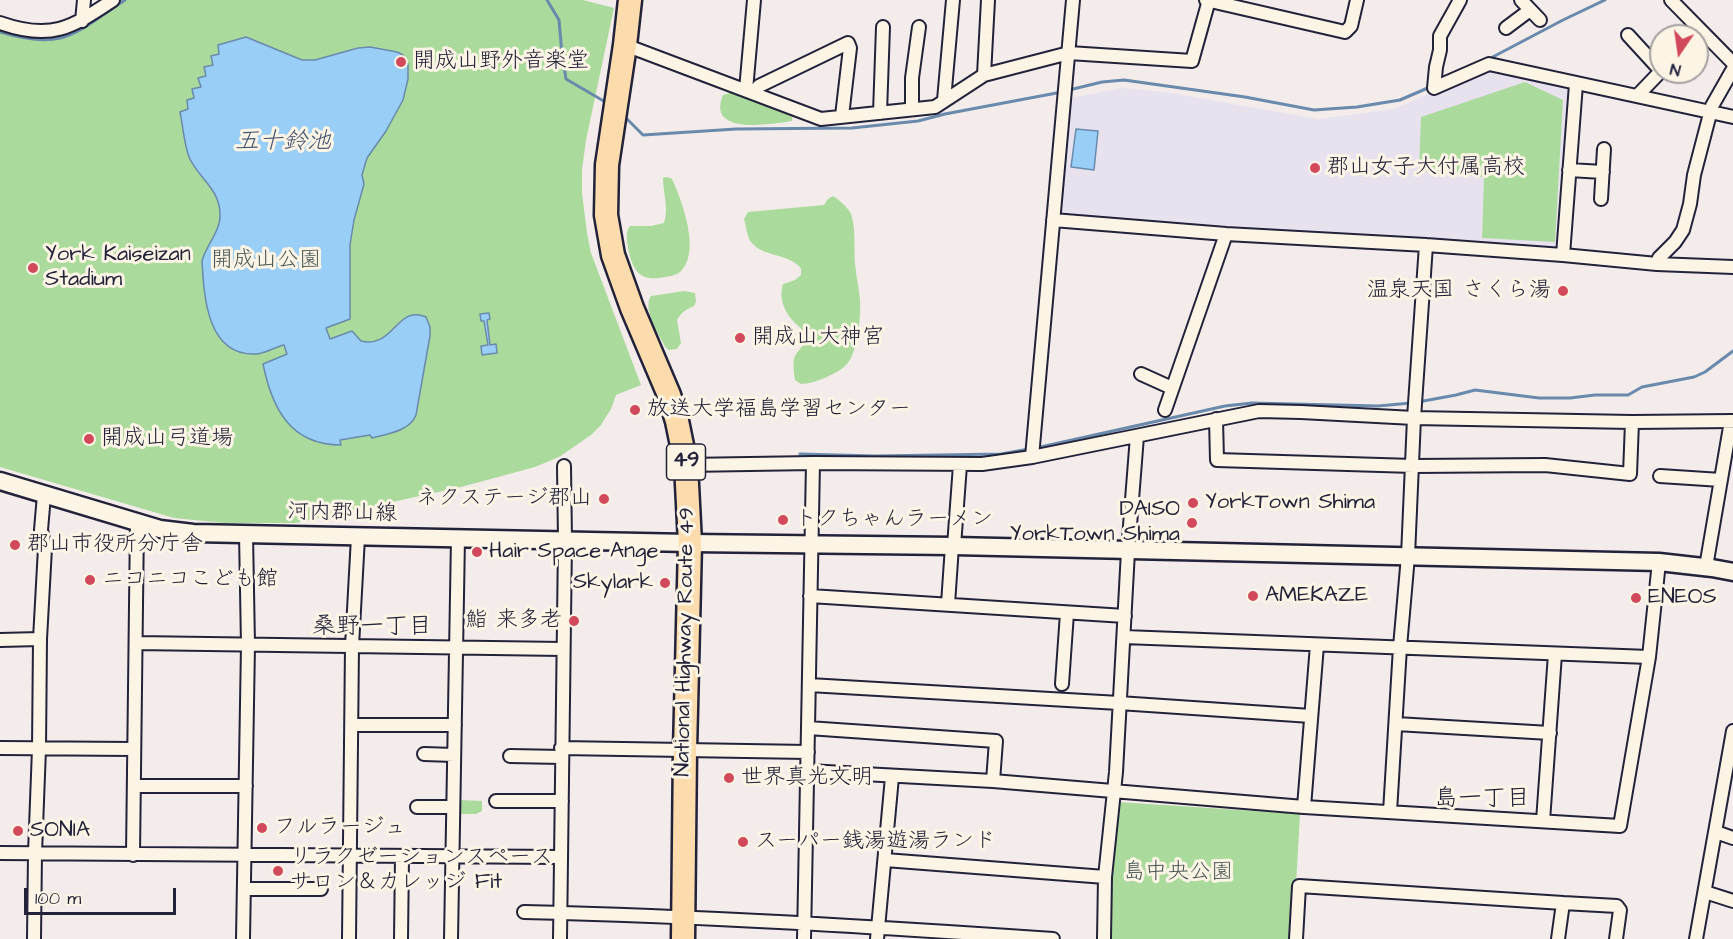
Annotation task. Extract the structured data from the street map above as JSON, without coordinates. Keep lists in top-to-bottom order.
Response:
{
  "streets": {
    "highway": ["49", "National Highway Route 49"],
    "street": ["河内郡山線"]
  },
  "crossings": [
    ["河内郡山線", "National Highway Route 49"]
  ],
  "districts": ["桑野一丁目", "島一丁目"],
  "water": ["五十鈴池"],
  "parks": ["開成山公園", "島中央公園"],
  "places": [
    "開成山野外音楽堂",
    "郡山女子大付属高校",
    "York Kaiseizan Stadium",
    "温泉天国 さくら湯",
    "開成山大神宮",
    "放送大学福島学習センター",
    "開成山弓道場",
    "ネクステージ郡山",
    "YorkTown Shima",
    "トクちゃんラーメン",
    "DAISO YorkTown Shima",
    "郡山市役所分庁舎",
    "Hair Space Ange",
    "ニコニコこども館",
    "Skylark",
    "AMEKAZE",
    "ENEOS",
    "鮨 来多老",
    "世界真光文明",
    "フルラージュ",
    "SONIA",
    "スーパー銭湯遊湯ランド",
    "リラクゼーションスペース サロン＆カレッジ Fit"
  ],
  "scale_bar": "100 m",
  "north": "bottom"
}
